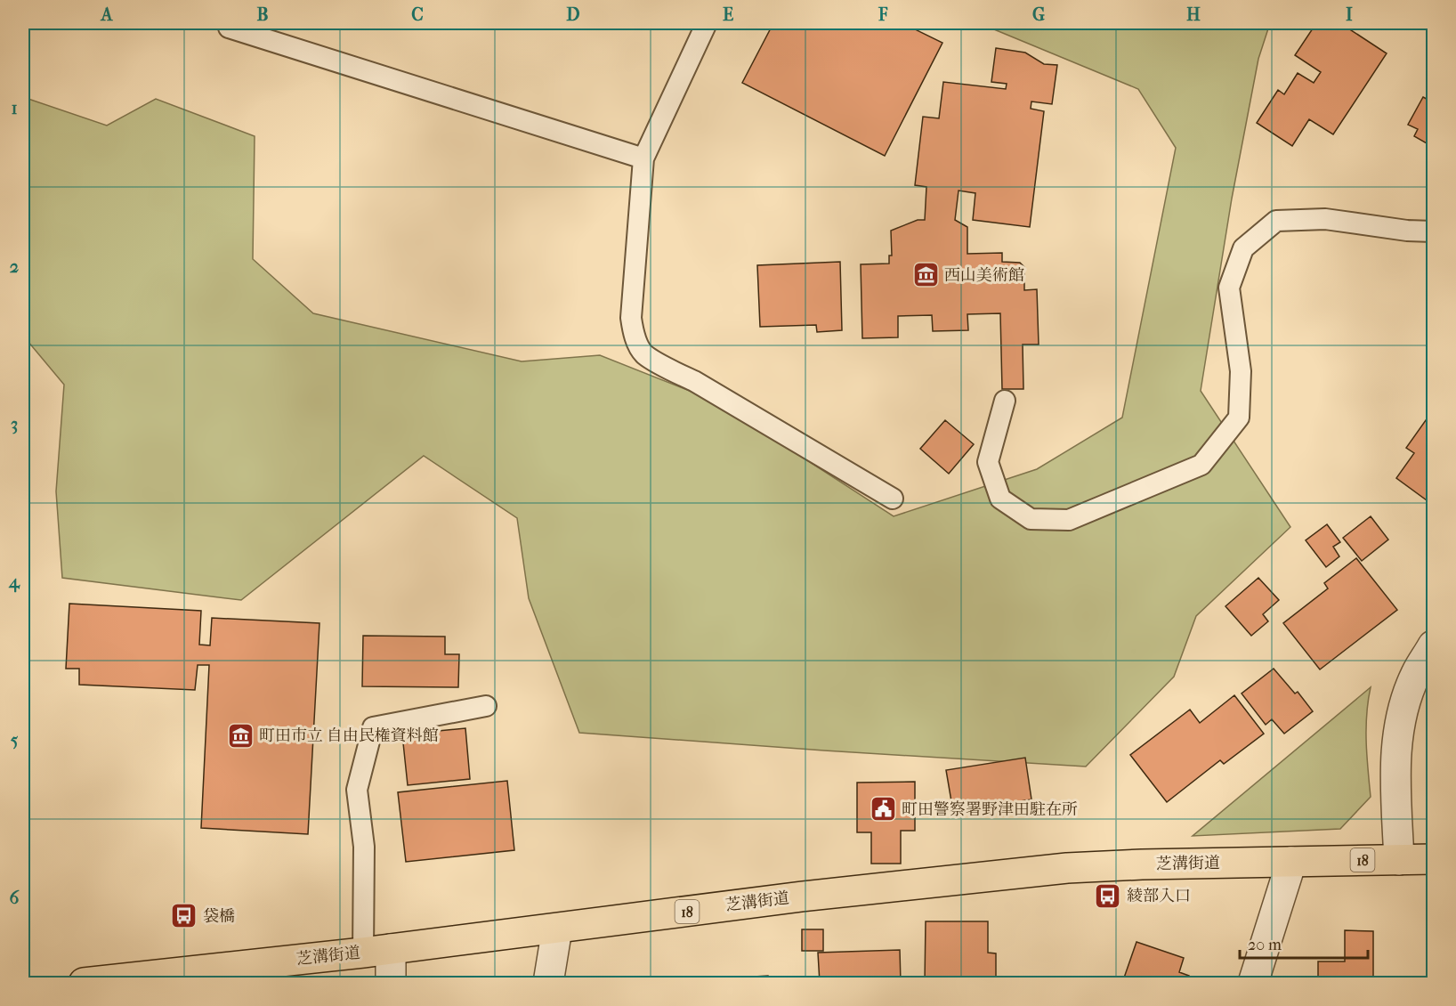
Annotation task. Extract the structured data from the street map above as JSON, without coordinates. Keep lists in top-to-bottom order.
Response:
{
  "streets": {
    "main road": ["18", "芝溝街道"]
  },
  "places": {
    "museum": ["西山美術館", "町田市立 自由民権資料館"],
    "public building": ["町田警察署野津田駐在所"],
    "bus stop": ["綾部入口", "袋橋"]
  },
  "scale_bar": "20 m",
  "grid": {
    "columns": [
      "A",
      "B",
      "C",
      "D",
      "E",
      "F",
      "G",
      "H",
      "I"
    ],
    "rows": [
      "1",
      "2",
      "3",
      "4",
      "5",
      "6"
    ]
  }
}
